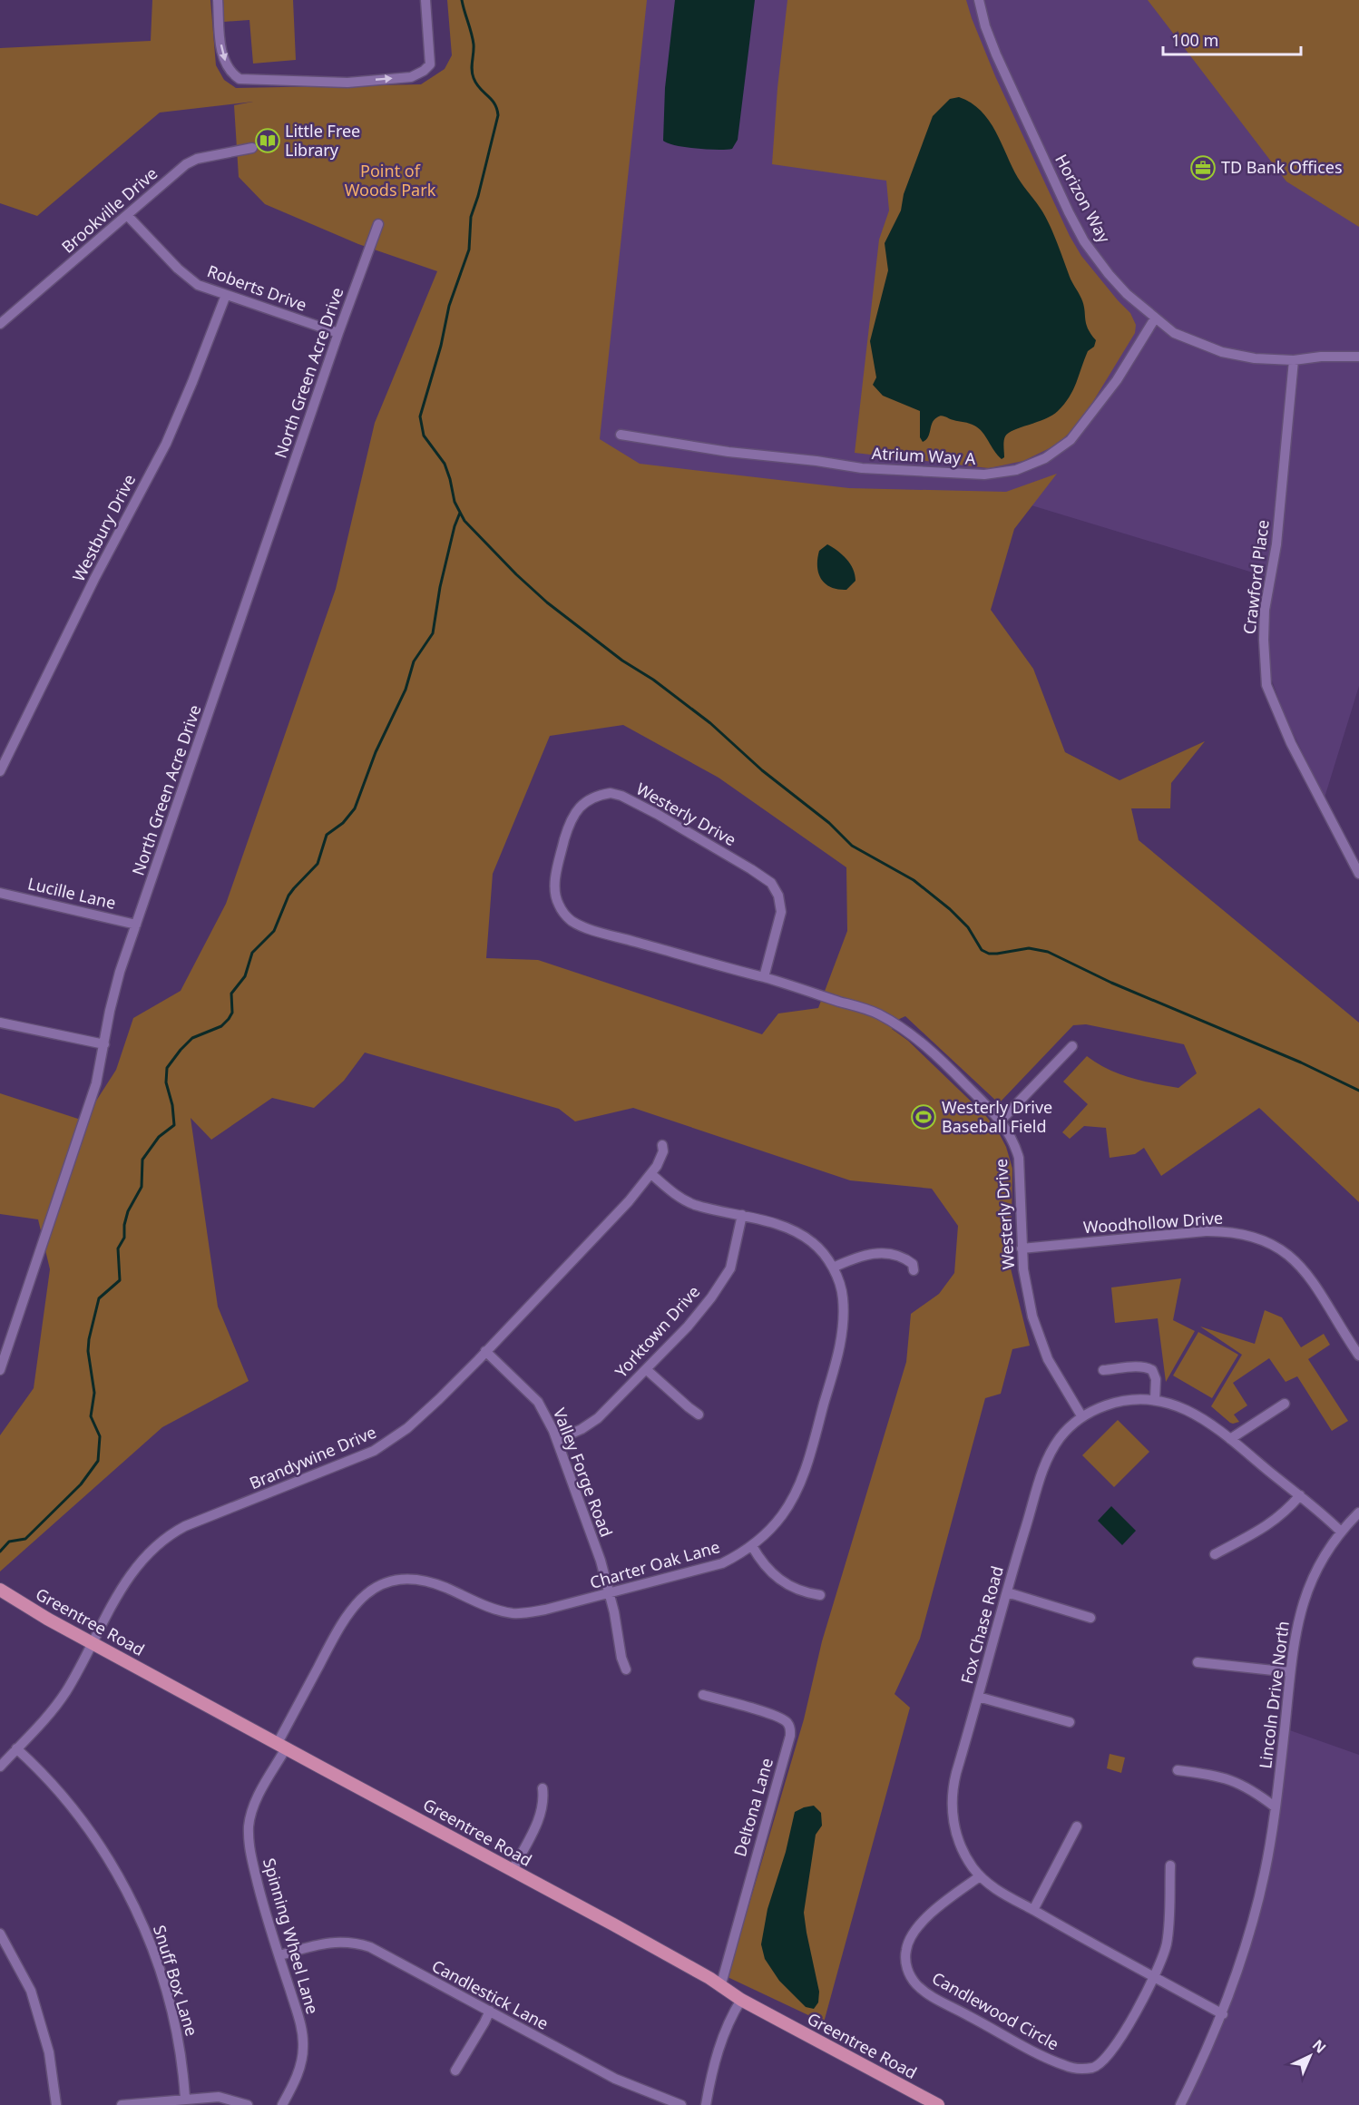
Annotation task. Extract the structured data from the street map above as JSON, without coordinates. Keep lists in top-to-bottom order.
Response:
{
  "streets": {
    "main road": ["Greentree Road"],
    "street": [
      "Horizon Way",
      "Brookville Drive",
      "Roberts Drive",
      "North Green Acre Drive",
      "Atrium Way A",
      "Westbury Drive",
      "Crawford Place",
      "Westerly Drive",
      "Lucille Lane",
      "Woodhollow Drive",
      "Yorktown Drive",
      "Brandywine Drive",
      "Valley Forge Road",
      "Charter Oak Lane",
      "Fox Chase Road",
      "Lincoln Drive North",
      "Deltona Lane",
      "Spinning Wheel Lane",
      "Snuff Box Lane",
      "Candlestick Lane",
      "Candlewood Circle"
    ]
  },
  "crossings": [
    ["Horizon Way", "Atrium Way A"],
    ["Horizon Way", "Crawford Place"],
    ["Brookville Drive", "Roberts Drive"],
    ["Roberts Drive", "North Green Acre Drive"],
    ["Roberts Drive", "Westbury Drive"],
    ["North Green Acre Drive", "Lucille Lane"],
    ["Westerly Drive", "Woodhollow Drive"],
    ["Westerly Drive", "Fox Chase Road"],
    ["Yorktown Drive", "Valley Forge Road"],
    ["Yorktown Drive", "Charter Oak Lane"],
    ["Brandywine Drive", "Valley Forge Road"],
    ["Brandywine Drive", "Charter Oak Lane"],
    ["Brandywine Drive", "Greentree Road"],
    ["Brandywine Drive", "Snuff Box Lane"],
    ["Valley Forge Road", "Charter Oak Lane"],
    ["Charter Oak Lane", "Greentree Road"],
    ["Charter Oak Lane", "Spinning Wheel Lane"],
    ["Greentree Road", "Deltona Lane"],
    ["Greentree Road", "Spinning Wheel Lane"],
    ["Fox Chase Road", "Lincoln Drive North"],
    ["Fox Chase Road", "Candlewood Circle"],
    ["Spinning Wheel Lane", "Candlestick Lane"]
  ],
  "parks": ["Point of Woods Park"],
  "places": {
    "library": ["Little Free Library"],
    "office": ["TD Bank Offices"],
    "sports": ["Westerly Drive Baseball Field"]
  },
  "scale_bar": "100 m",
  "north": "top right"
}
